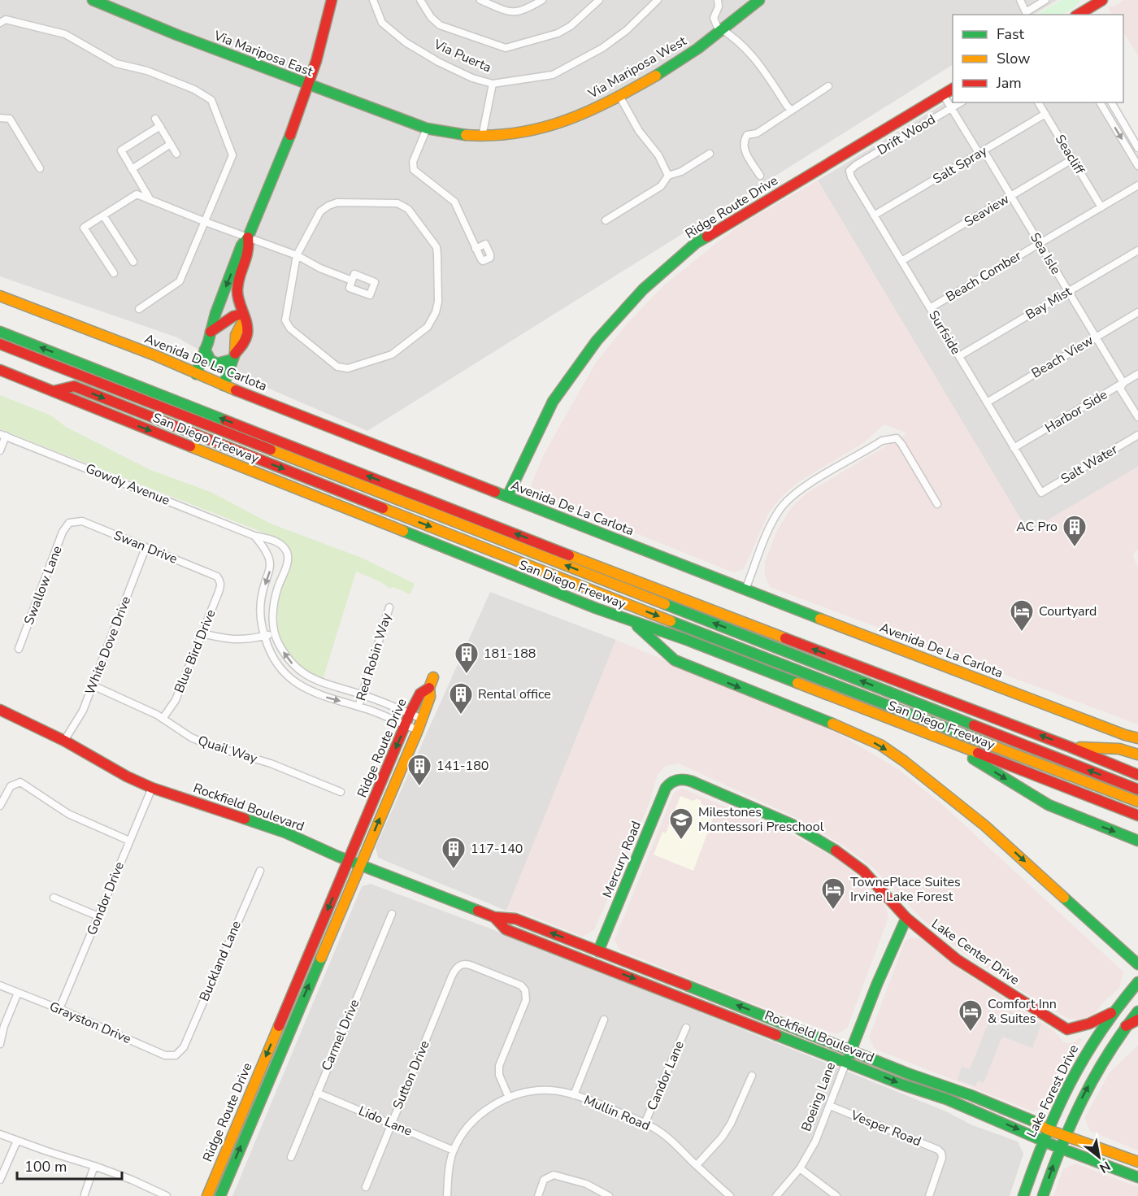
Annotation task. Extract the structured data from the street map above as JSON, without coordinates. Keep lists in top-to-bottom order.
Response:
{
  "streets": {
    "main road": [
      "Via Mariposa East",
      "Via Mariposa West",
      "Ridge Route Drive",
      "Avenida De La Carlota",
      "San Diego Freeway",
      "Rockfield Boulevard",
      "Mercury Road",
      "Lake Center Drive",
      "Lake Forest Drive",
      "Boeing Lane"
    ],
    "street": [
      "Via Puerta",
      "Drift Wood",
      "Seacliff",
      "Salt Spray",
      "Seaview",
      "Sea Isle",
      "Beach Comber",
      "Bay Mist",
      "Surfside",
      "Beach View",
      "Harbor Side",
      "Salt Water",
      "Gowdy Avenue",
      "Swan Drive",
      "Swallow Lane",
      "White Dove Drive",
      "Blue Bird Drive",
      "Red Robin Way",
      "Quail Way",
      "Gondor Drive",
      "Buckland Lane",
      "Grayston Drive",
      "Carmel Drive",
      "Sutton Drive",
      "Candor Lane",
      "Mullin Road",
      "Lido Lane",
      "Vesper Road"
    ]
  },
  "crossings": [
    ["Via Mariposa East", "Via Mariposa West"],
    ["Drift Wood", "Sea Isle"],
    ["Drift Wood", "Surfside"],
    ["Seacliff", "Salt Spray"],
    ["Seacliff", "Seaview"],
    ["Seacliff", "Beach Comber"],
    ["Salt Spray", "Sea Isle"],
    ["Salt Spray", "Surfside"],
    ["Ridge Route Drive", "Sea Isle"],
    ["Ridge Route Drive", "Avenida De La Carlota"],
    ["Ridge Route Drive", "Gowdy Avenue"],
    ["Ridge Route Drive", "Rockfield Boulevard"],
    ["Seaview", "Sea Isle"],
    ["Seaview", "Surfside"],
    ["Sea Isle", "Beach Comber"],
    ["Sea Isle", "Bay Mist"],
    ["Sea Isle", "Beach View"],
    ["Sea Isle", "Harbor Side"],
    ["Beach Comber", "Surfside"],
    ["Bay Mist", "Surfside"],
    ["Surfside", "Beach View"],
    ["Surfside", "Harbor Side"],
    ["Surfside", "Salt Water"],
    ["Gowdy Avenue", "Red Robin Way"],
    ["Swan Drive", "Swallow Lane"],
    ["Swan Drive", "White Dove Drive"],
    ["Swan Drive", "Blue Bird Drive"],
    ["White Dove Drive", "Quail Way"],
    ["White Dove Drive", "Rockfield Boulevard"],
    ["Blue Bird Drive", "Quail Way"],
    ["Rockfield Boulevard", "Mercury Road"],
    ["Rockfield Boulevard", "Gondor Drive"],
    ["Rockfield Boulevard", "Lake Forest Drive"],
    ["Rockfield Boulevard", "Boeing Lane"],
    ["Mercury Road", "Lake Center Drive"],
    ["Gondor Drive", "Grayston Drive"],
    ["Lake Center Drive", "Lake Forest Drive"],
    ["Lake Center Drive", "Boeing Lane"],
    ["Buckland Lane", "Grayston Drive"],
    ["Carmel Drive", "Lido Lane"],
    ["Sutton Drive", "Mullin Road"],
    ["Sutton Drive", "Lido Lane"],
    ["Candor Lane", "Mullin Road"],
    ["Boeing Lane", "Vesper Road"],
    ["Mullin Road", "Lido Lane"]
  ],
  "places": {
    "building": [
      "AC Pro",
      "181-188",
      "Rental office",
      "141-180",
      "117-140"
    ],
    "hotel": ["Courtyard", "TownePlace Suites Irvine Lake Forest", "Comfort Inn & Suites"],
    "school or university": ["Milestones Montessori Preschool"]
  },
  "legend": ["Fast", "Slow", "Jam"],
  "scale_bar": "100 m",
  "north": "bottom right"
}
